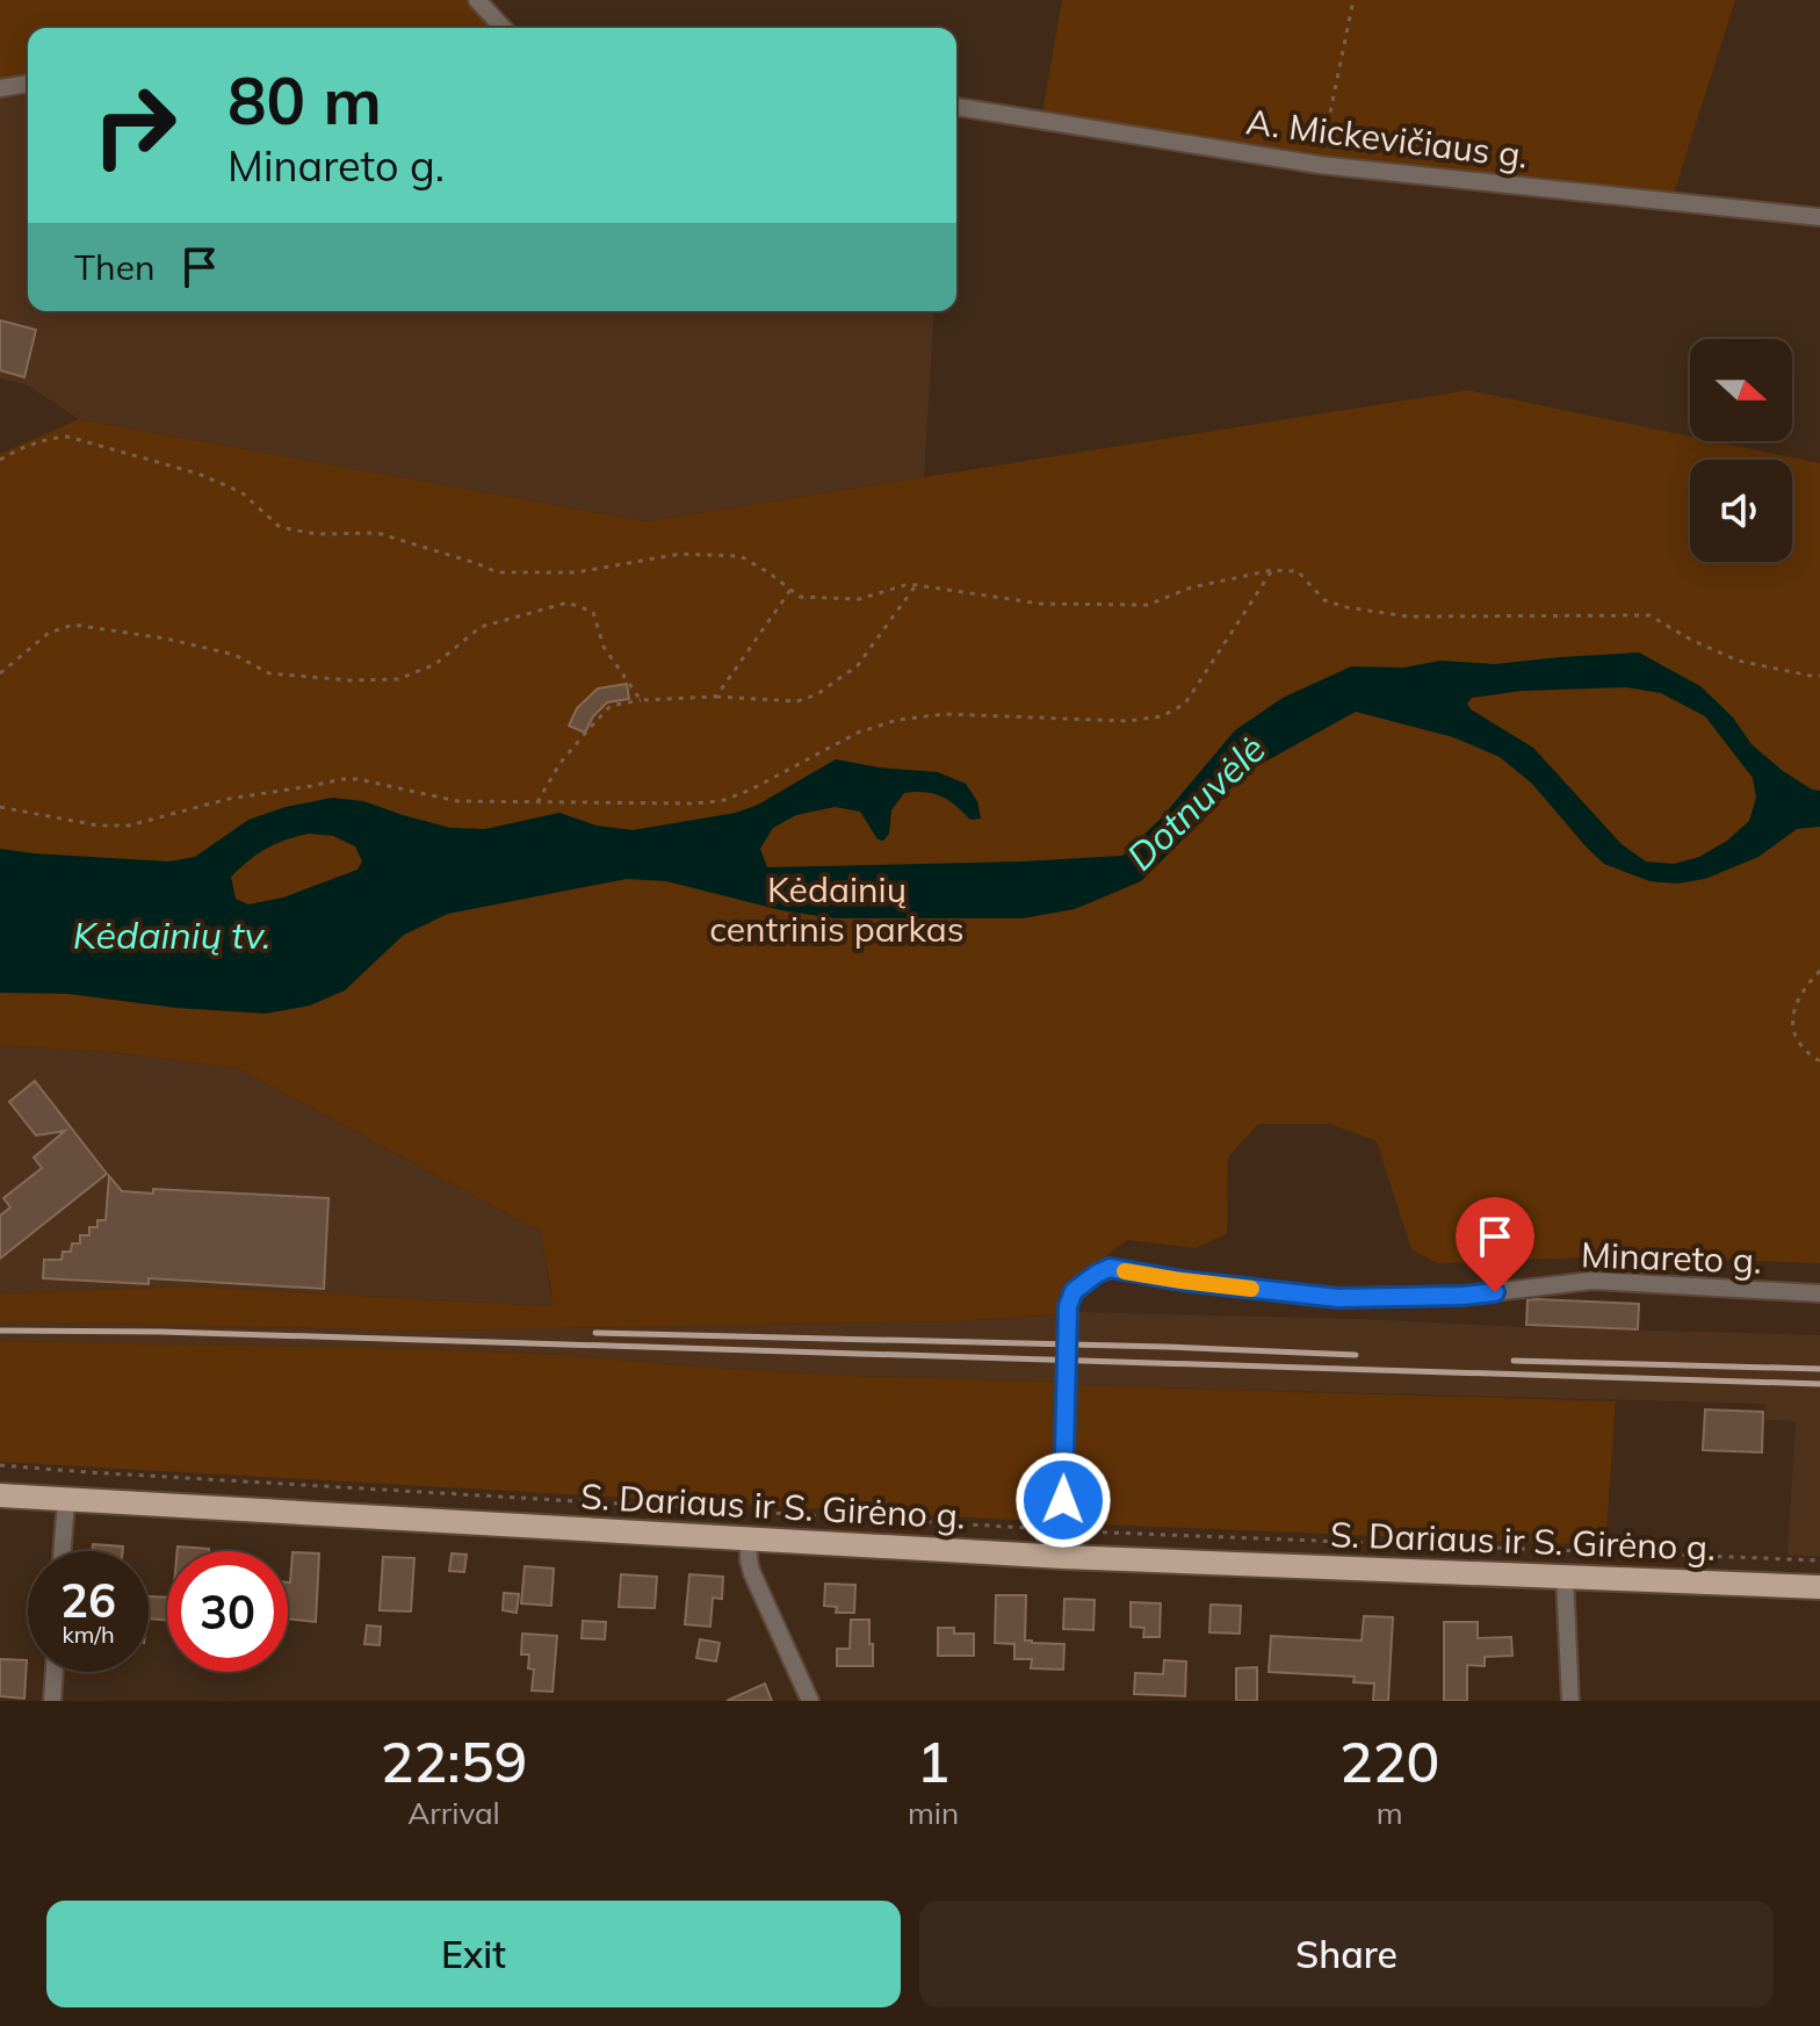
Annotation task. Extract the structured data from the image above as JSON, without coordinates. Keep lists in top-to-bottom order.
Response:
{
  "streets": {
    "main road": ["S. Dariaus ir S. Girėno g."],
    "street": ["A. Mickevičiaus g.", "Minareto g."]
  },
  "crossings": [
    ["Minareto g.", "S. Dariaus ir S. Girėno g."]
  ],
  "water": ["Dotnuvėlė", "Kėdainių tv."],
  "parks": ["Kėdainių centrinis parkas"],
  "north": "right",
  "page": {
    "turn": ["80 m", "Minareto g."],
    "then": "Then",
    "speed": "26 km/h",
    "limit": "30",
    "eta": [
      "22:59",
      "Arrival",
      "1",
      "min",
      "220",
      "m"
    ],
    "buttons": ["Exit", "Share"]
  }
}
